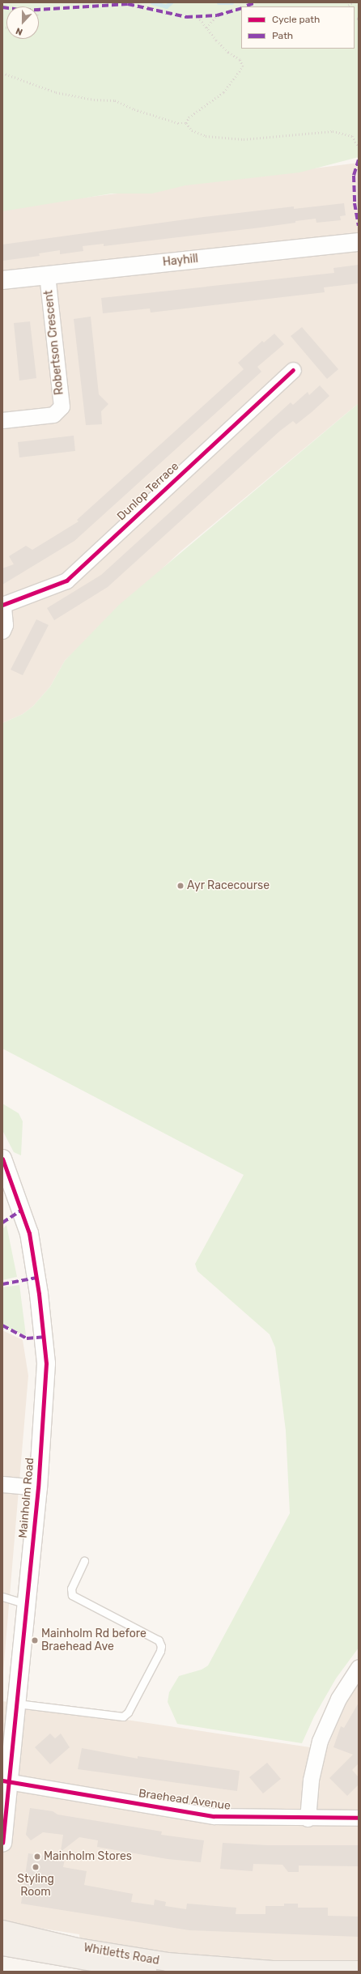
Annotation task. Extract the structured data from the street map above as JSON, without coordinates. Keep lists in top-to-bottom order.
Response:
{
  "streets": {
    "main road": ["Whitletts Road"],
    "street": [
      "Hayhill",
      "Robertson Crescent",
      "Dunlop Terrace",
      "Mainholm Road",
      "Braehead Avenue"
    ]
  },
  "crossings": [
    ["Hayhill", "Robertson Crescent"],
    ["Mainholm Road", "Braehead Avenue"]
  ],
  "places": [
    "Ayr Racecourse",
    "Mainholm Rd before Braehead Ave",
    "Mainholm Stores",
    "Styling Room"
  ],
  "legend": ["Cycle path", "Path"],
  "north": "bottom"
}
